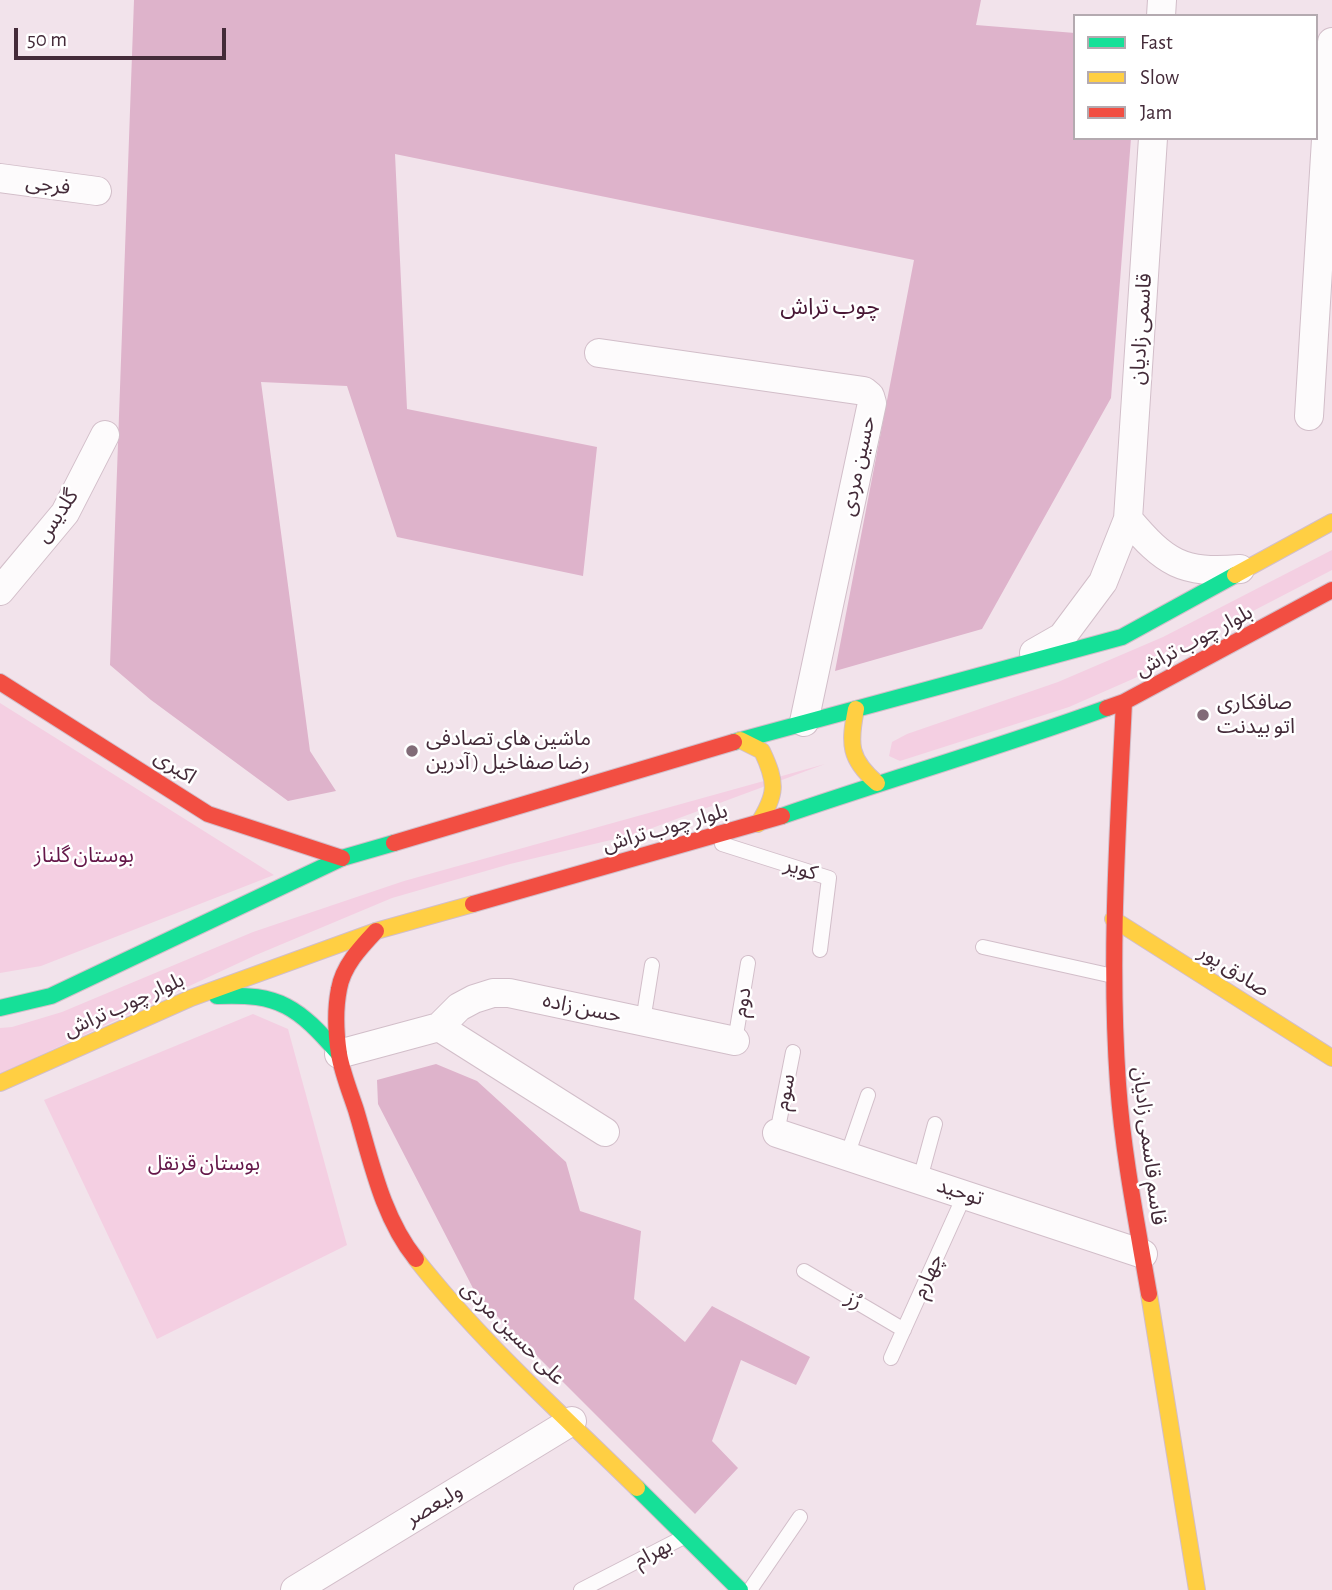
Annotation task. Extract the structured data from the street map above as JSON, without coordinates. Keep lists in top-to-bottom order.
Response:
{
  "streets": {
    "main road": [
      "بلوار چوب‌ تراش",
      "اکبری",
      "صادق پور",
      "قاسم قاسمی زادیان",
      "علی حسین مردی"
    ],
    "street": [
      "فرجی",
      "قاسمی زادیان",
      "حسین مردی",
      "گلدیس",
      "حسن زاده",
      "توحید",
      "ولیعصر"
    ],
    "lane": [
      "کویر",
      "دوم",
      "سوم",
      "چهارم",
      "رُز",
      "بهرام"
    ]
  },
  "crossings": [
    ["قاسمی زادیان", "بلوار چوب‌ تراش"],
    ["حسین مردی", "بلوار چوب‌ تراش"],
    ["بلوار چوب‌ تراش", "اکبری"],
    ["بلوار چوب‌ تراش", "کویر"],
    ["بلوار چوب‌ تراش", "قاسم قاسمی زادیان"],
    ["بلوار چوب‌ تراش", "علی حسین مردی"],
    ["صادق پور", "قاسم قاسمی زادیان"],
    ["دوم", "حسن زاده"],
    ["حسن زاده", "علی حسین مردی"],
    ["سوم", "توحید"],
    ["قاسم قاسمی زادیان", "توحید"],
    ["توحید", "چهارم"],
    ["چهارم", "رُز"],
    ["علی حسین مردی", "ولیعصر"],
    ["علی حسین مردی", "بهرام"]
  ],
  "districts": ["چوب تراش"],
  "parks": ["بوستان گلناز", "بوستان قرنقل"],
  "places": ["صافکاری اتو بیدنت", "ماشین های تصادفی رضا صفاخیل ( آدرین"],
  "legend": ["Fast", "Slow", "Jam"],
  "scale_bar": "50 m"
}
